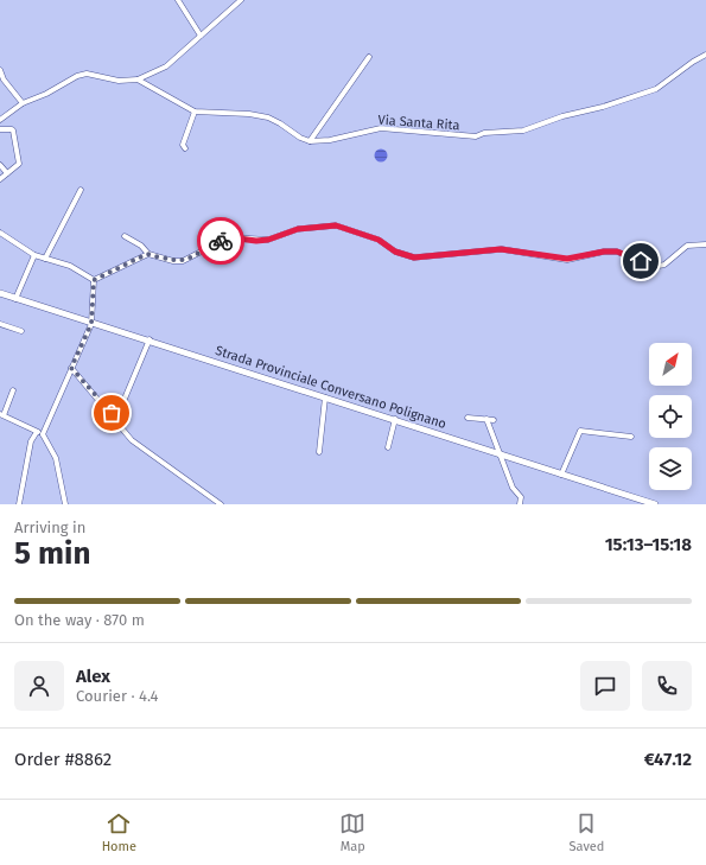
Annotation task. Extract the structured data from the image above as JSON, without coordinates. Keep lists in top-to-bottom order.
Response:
{
  "streets": {
    "main road": ["Strada Provinciale Conversano Polignano"],
    "street": ["Via Santa Rita"]
  },
  "north": "top right",
  "page": {
    "heading": ["5 min", "Arriving in", "15:13–15:18"],
    "panel": [
      "Alex",
      "Courier · 4.4",
      "Order #8862",
      "€47.12"
    ],
    "bar": "On the way · 870 m",
    "tabs": ["Home", "Map", "Saved"]
  }
}
